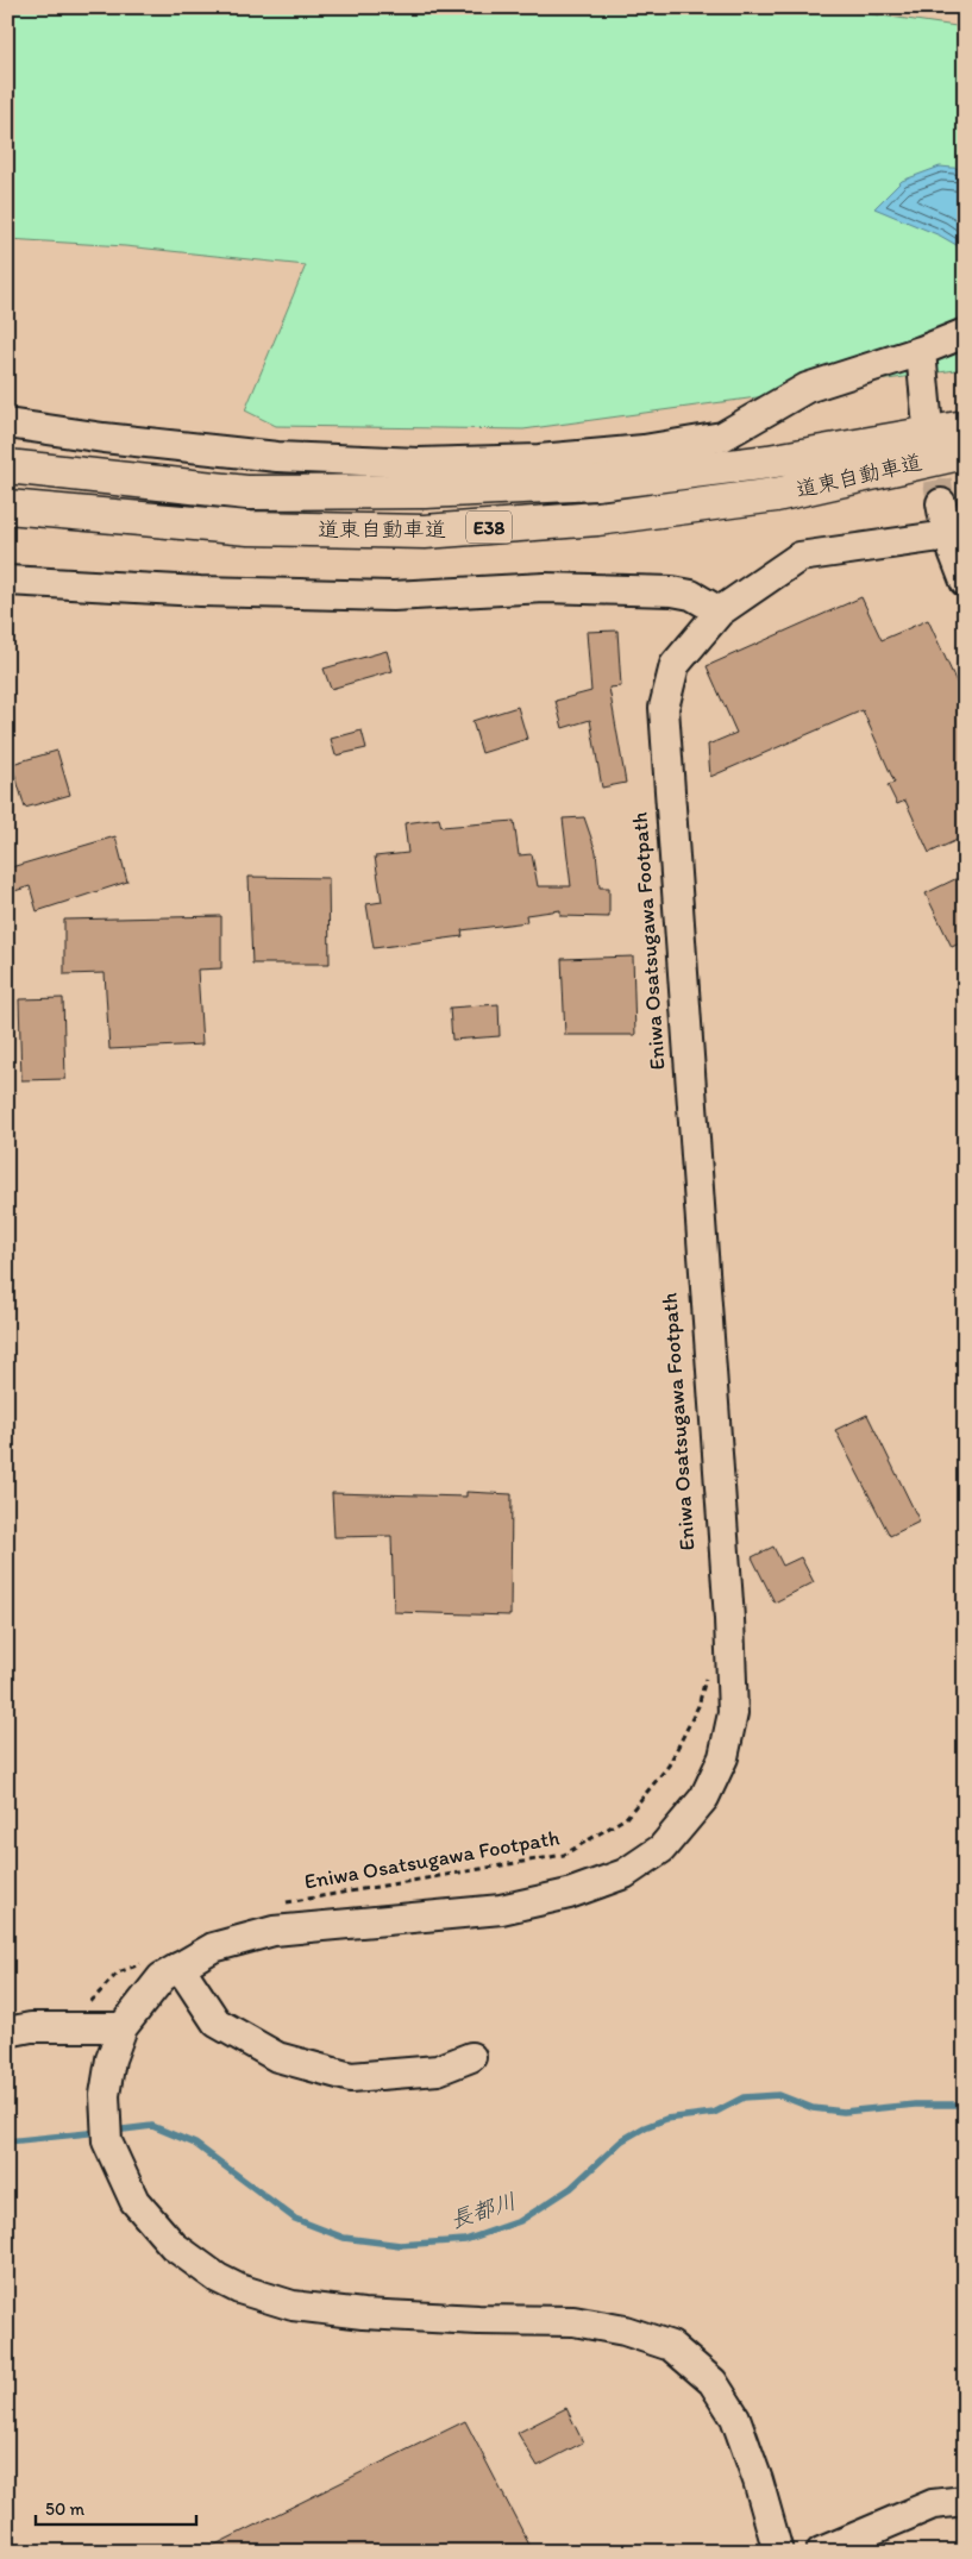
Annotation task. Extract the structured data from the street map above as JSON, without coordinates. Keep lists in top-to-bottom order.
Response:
{
  "streets": {
    "highway": ["道東自動車道", "E38"],
    "path": ["Eniwa Osatsugawa Footpath"]
  },
  "water": ["長都川"],
  "scale_bar": "50 m"
}
